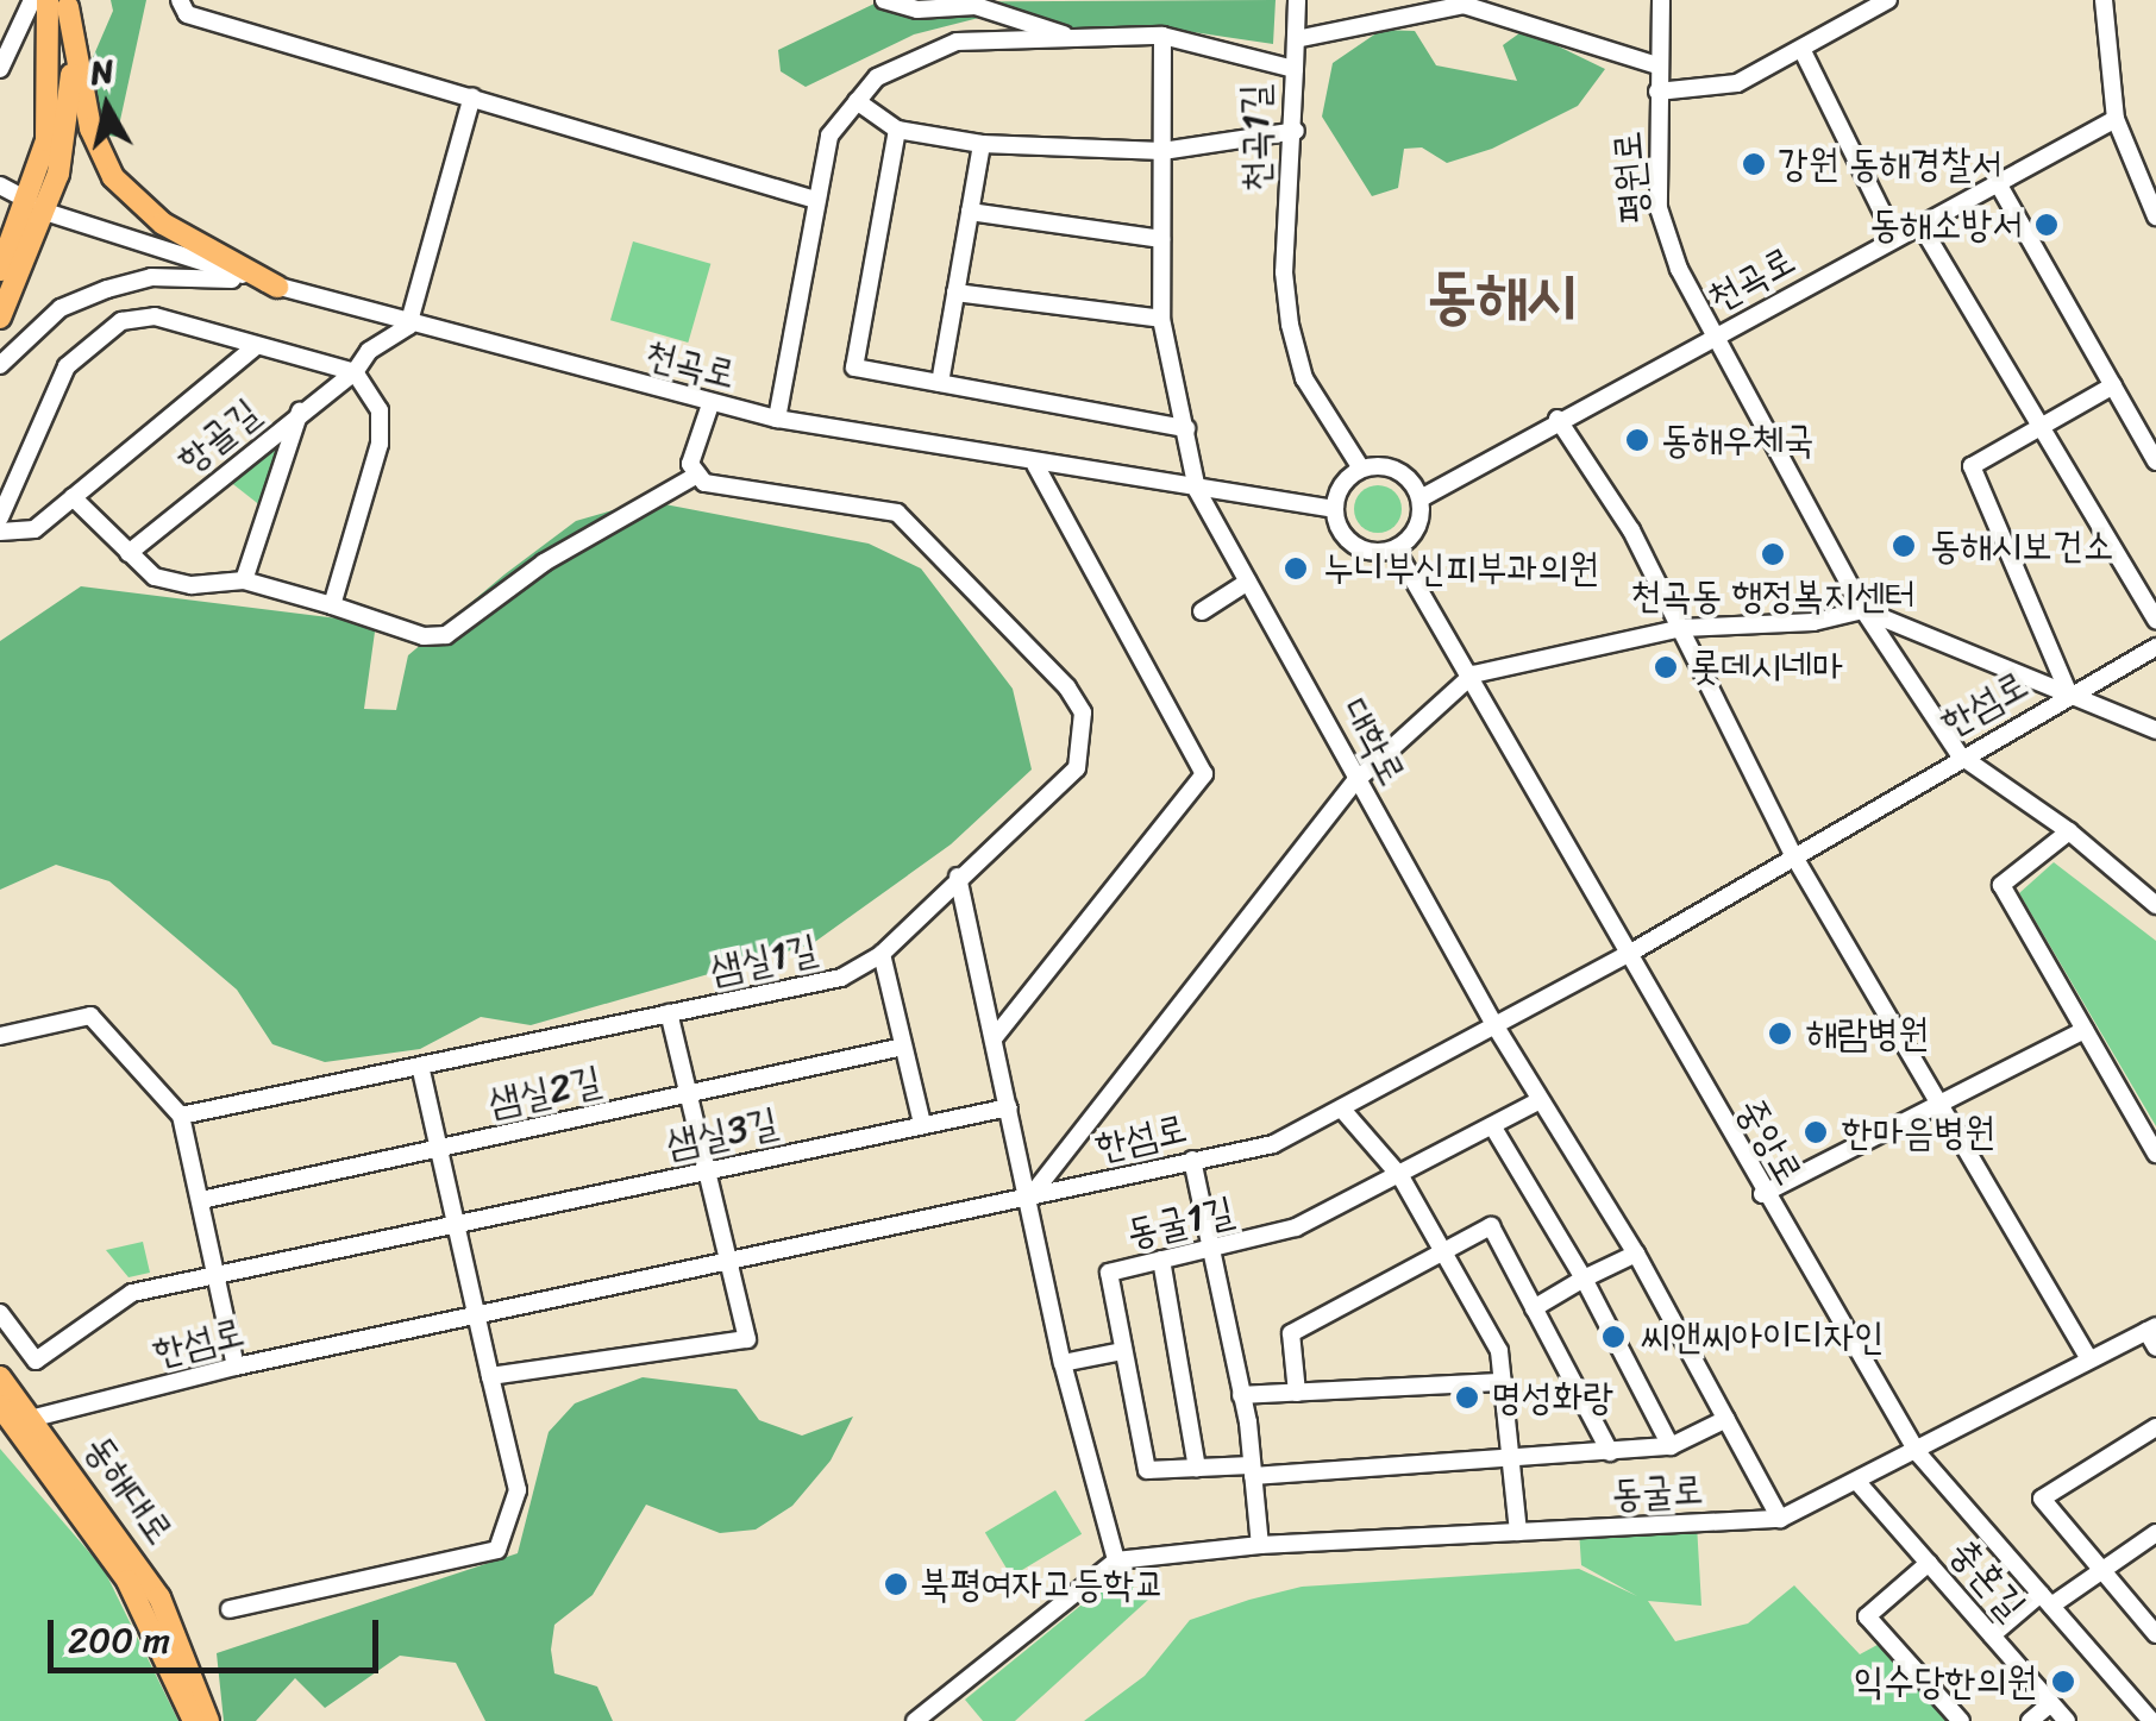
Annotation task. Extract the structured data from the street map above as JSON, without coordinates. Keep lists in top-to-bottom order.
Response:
{
  "streets": {
    "main road": ["동해대로"],
    "street": [
      "천곡1길",
      "평원로",
      "천곡로",
      "항골길",
      "한섬로",
      "대학로",
      "샘실1길",
      "샘실2길",
      "샘실3길",
      "중앙로",
      "동굴1길",
      "동굴로",
      "충혼길"
    ]
  },
  "crossings": [
    ["천곡1길", "천곡로"],
    ["천곡1길", "대학로"],
    ["천곡1길", "중앙로"],
    ["평원로", "천곡로"],
    ["평원로", "한섬로"],
    ["천곡로", "항골길"],
    ["천곡로", "대학로"],
    ["천곡로", "중앙로"],
    ["한섬로", "대학로"],
    ["한섬로", "중앙로"],
    ["한섬로", "동해대로"],
    ["대학로", "동굴1길"],
    ["대학로", "동굴로"],
    ["중앙로", "동굴로"],
    ["동굴로", "충혼길"]
  ],
  "districts": ["동해시"],
  "places": [
    "강원 동해경찰서",
    "동해소방서",
    "동해우체국",
    "동해시보건소",
    "천곡동 행정복지센터",
    "누니부신피부과의원",
    "롯데시네마",
    "해람병원",
    "한마음병원",
    "씨앤씨아이디자인",
    "명성화랑",
    "북평여자고등학교",
    "익수당한의원"
  ],
  "scale_bar": "200 m",
  "north": "top"
}
